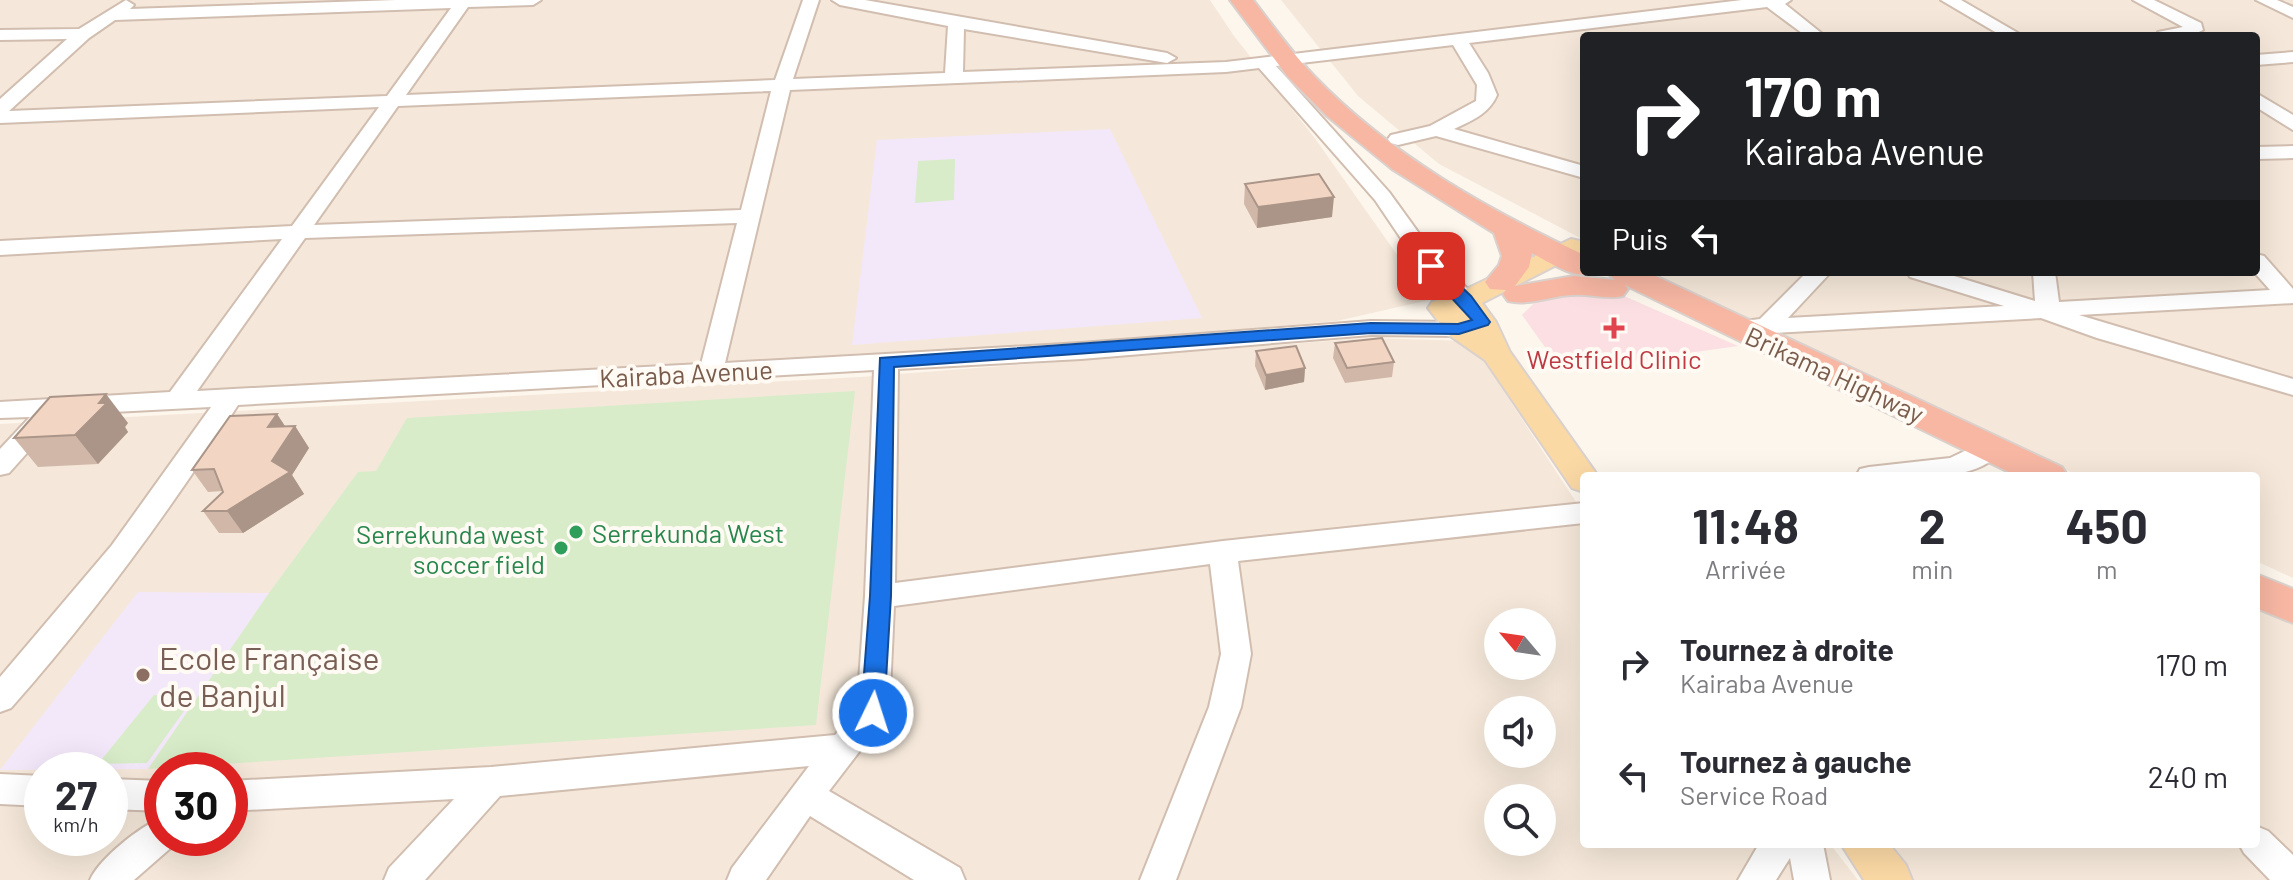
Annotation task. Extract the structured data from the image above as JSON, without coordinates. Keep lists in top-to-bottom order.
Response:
{
  "streets": {
    "highway": ["Brikama Highway"],
    "street": ["Kairaba Avenue"]
  },
  "places": {
    "health": ["Westfield Clinic"],
    "other": ["Serrekunda West", "Serrekunda west soccer field", "Ecole Française de Banjul"]
  },
  "north": "top left",
  "page": {
    "turn": ["170 m", "Kairaba Avenue"],
    "then": "Puis",
    "eta": [
      "11:48",
      "Arrivée",
      "2",
      "min",
      "450",
      "m"
    ],
    "list": [
      {
        "name": "Tournez à droite",
        "note": "Kairaba Avenue",
        "value": "170 m"
      },
      {
        "name": "Tournez à gauche",
        "note": "Service Road",
        "value": "240 m"
      }
    ],
    "speed": "27 km/h",
    "limit": "30"
  }
}
